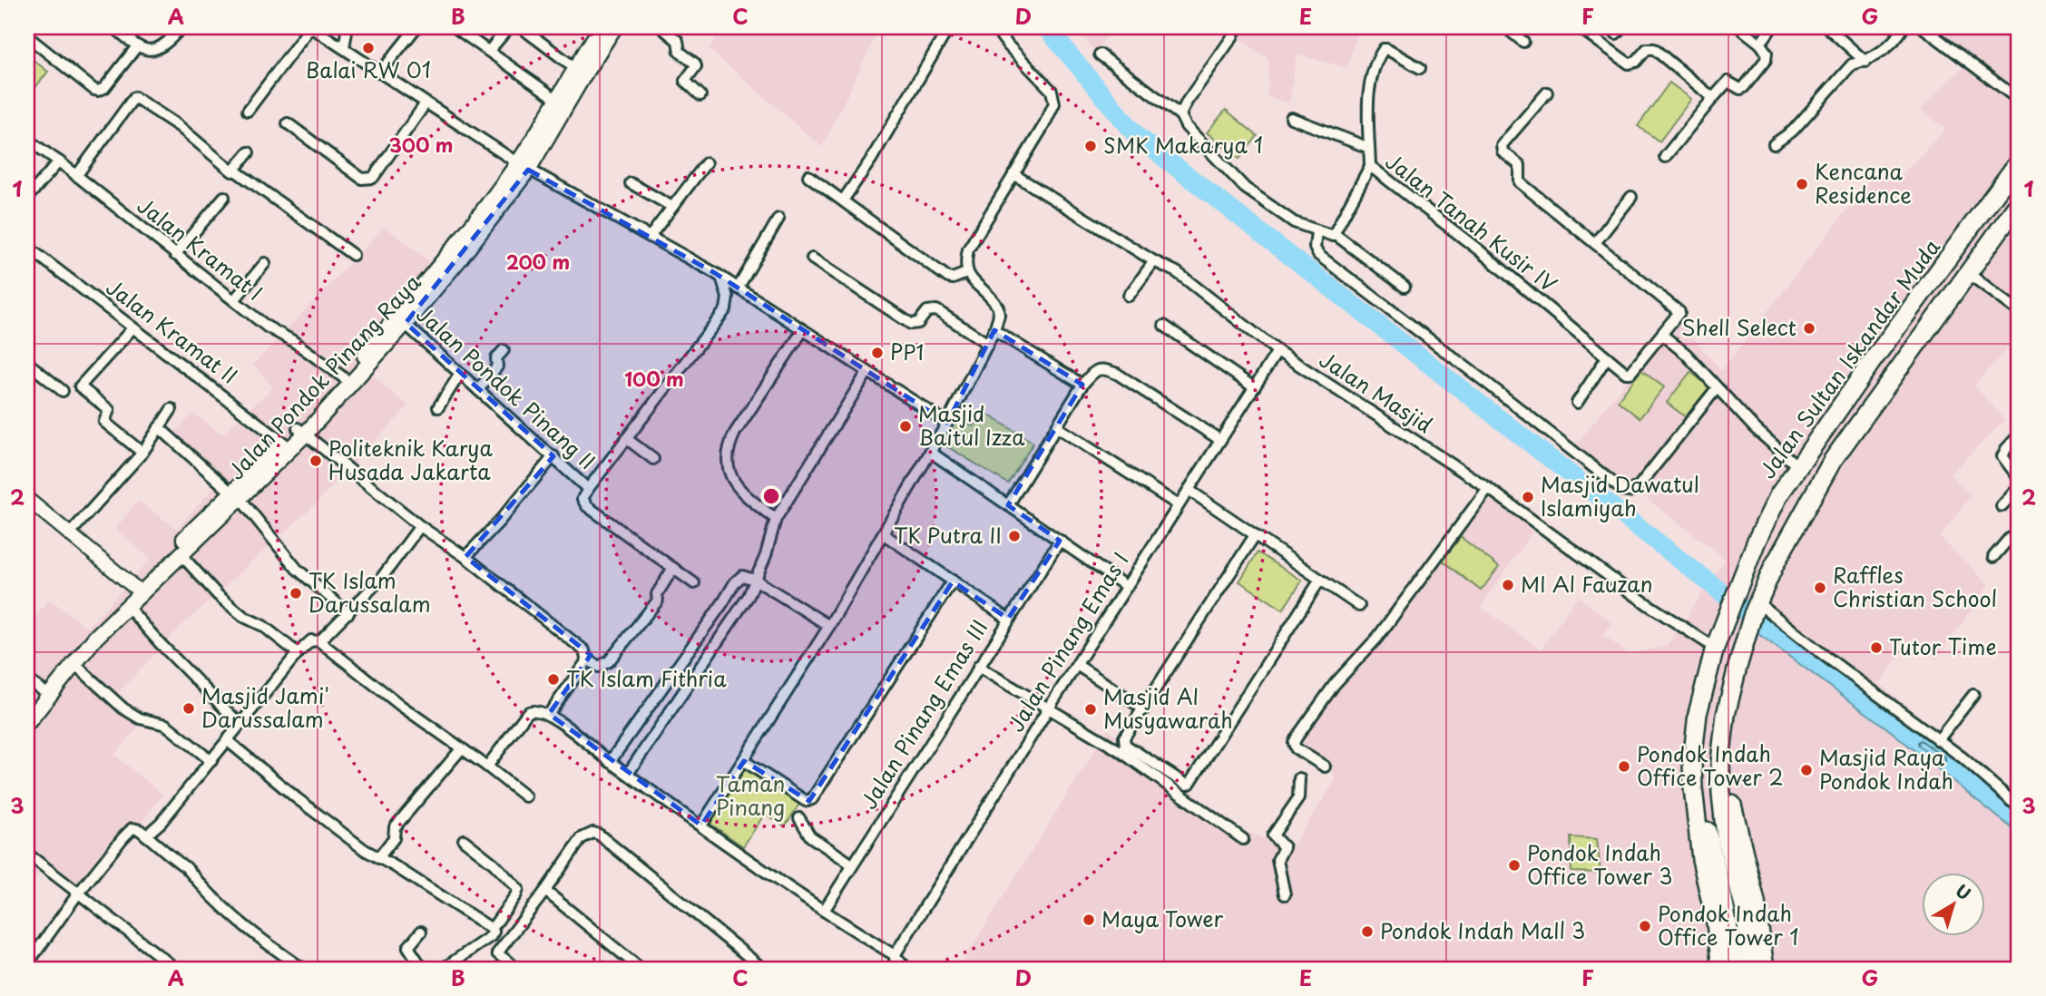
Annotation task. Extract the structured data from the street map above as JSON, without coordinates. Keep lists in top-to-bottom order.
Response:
{
  "streets": {
    "highway": ["Jalan Sultan Iskandar Muda"],
    "main road": ["Jalan Pondok Pinang Raya"],
    "street": [
      "Jalan Tanah Kusir IV",
      "Jalan Kramat I",
      "Jalan Kramat II",
      "Jalan Pondok Pinang II",
      "Jalan Masjid",
      "Jalan Pinang Emas I",
      "Jalan Pinang Emas III"
    ]
  },
  "crossings": [
    ["Jalan Kramat I", "Jalan Pondok Pinang Raya"],
    ["Jalan Kramat II", "Jalan Pondok Pinang Raya"],
    ["Jalan Sultan Iskandar Muda", "Jalan Masjid"],
    ["Jalan Pondok Pinang Raya", "Jalan Pondok Pinang II"],
    ["Jalan Masjid", "Jalan Pinang Emas I"]
  ],
  "parks": ["Taman Pinang"],
  "places": [
    "Balai RW 01",
    "SMK Makarya 1",
    "Kencana Residence",
    "Shell Select",
    "PP1",
    "Masjid Baitul Izza",
    "Politeknik Karya Husada Jakarta",
    "Masjid Dawatul Islamiyah",
    "TK Putra II",
    "MI Al Fauzan",
    "Raffles Christian School",
    "TK Islam Darussalam",
    "Tutor Time",
    "TK Islam Fithria",
    "Masjid Jami' Darussalam",
    "Masjid Al Musyawarah",
    "Pondok Indah Office Tower 2",
    "Masjid Raya Pondok Indah",
    "Pondok Indah Office Tower 3",
    "Maya Tower",
    "Pondok Indah Office Tower 1",
    "Pondok Indah Mall 3"
  ],
  "north": "top right",
  "grid": {
    "columns": [
      "A",
      "B",
      "C",
      "D",
      "E",
      "F",
      "G"
    ],
    "rows": ["1", "2", "3"]
  },
  "rings": ["300 m", "200 m", "100 m"]
}
